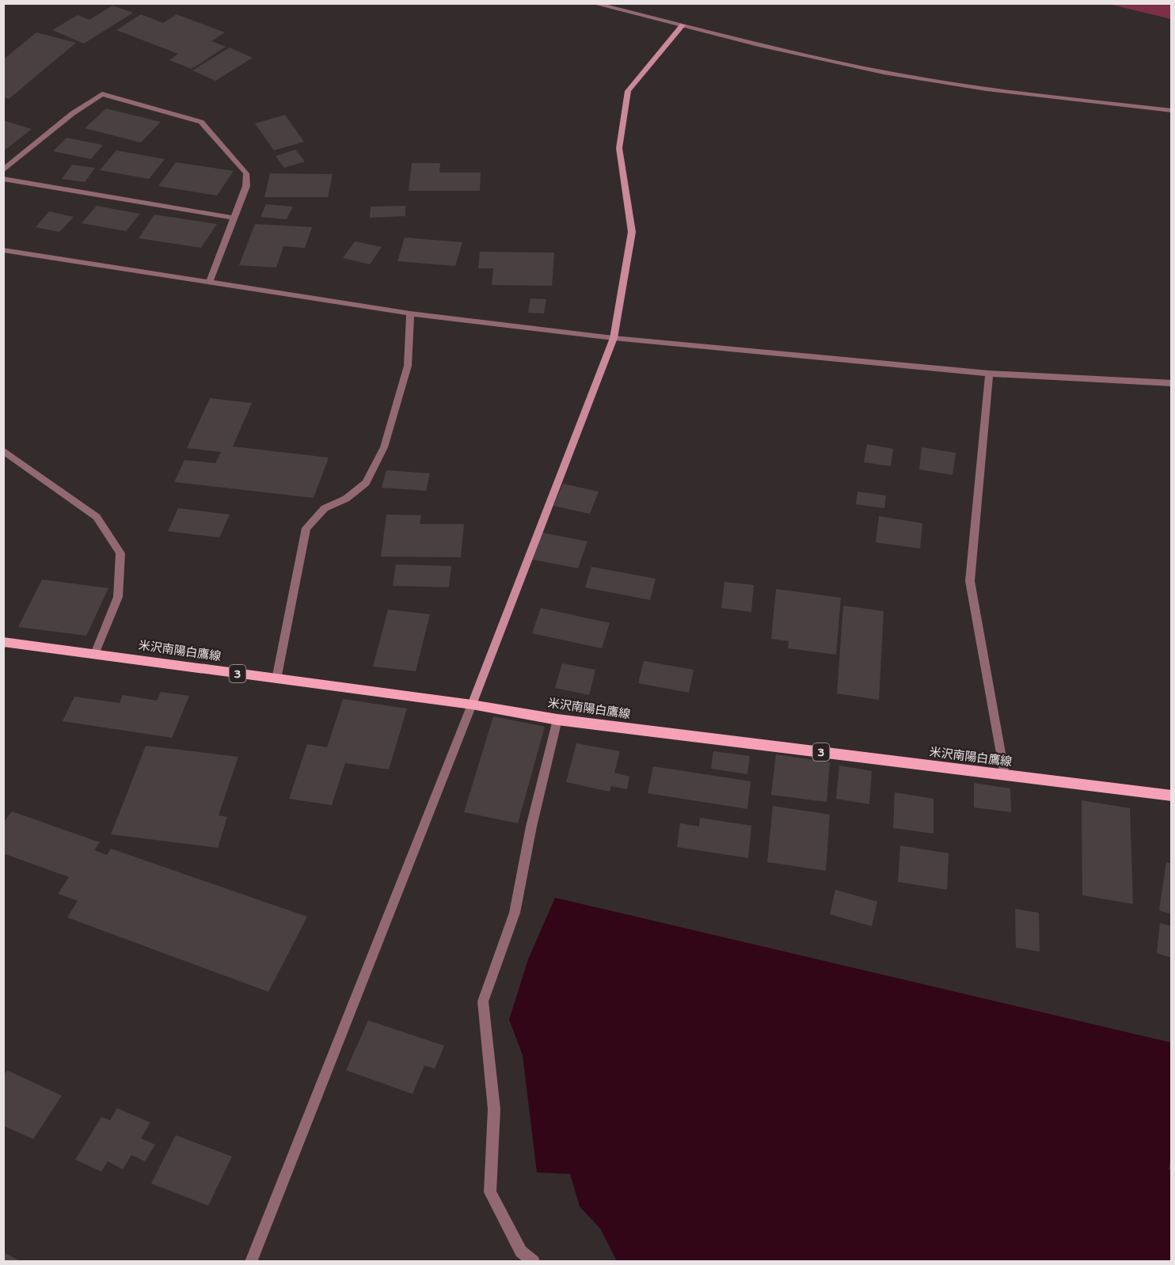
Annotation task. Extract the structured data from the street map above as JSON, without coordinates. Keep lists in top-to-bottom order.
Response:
{
  "streets": {
    "main road": ["米沢南陽白鷹線", "3"]
  }
}
